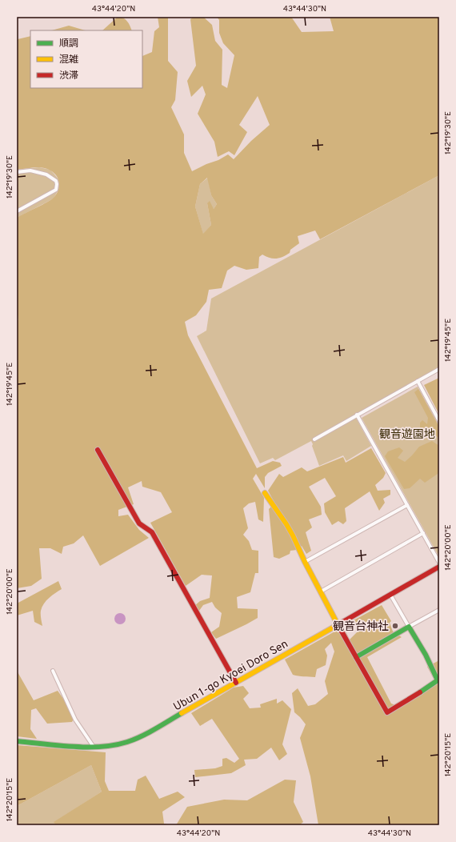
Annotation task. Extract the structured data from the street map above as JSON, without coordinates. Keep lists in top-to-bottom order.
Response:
{
  "streets": {
    "street": ["Ubun 1-go Kyoei Doro Sen"]
  },
  "parks": ["観音遊園地"],
  "places": ["観音台神社"],
  "legend": ["順調", "混雑", "渋滞"],
  "coordinates": [
    "43°44'20\"N",
    "43°44'30\"N",
    "142°19'30\"E",
    "142°19'45\"E",
    "142°20'00\"E",
    "142°20'15\"E"
  ]
}
